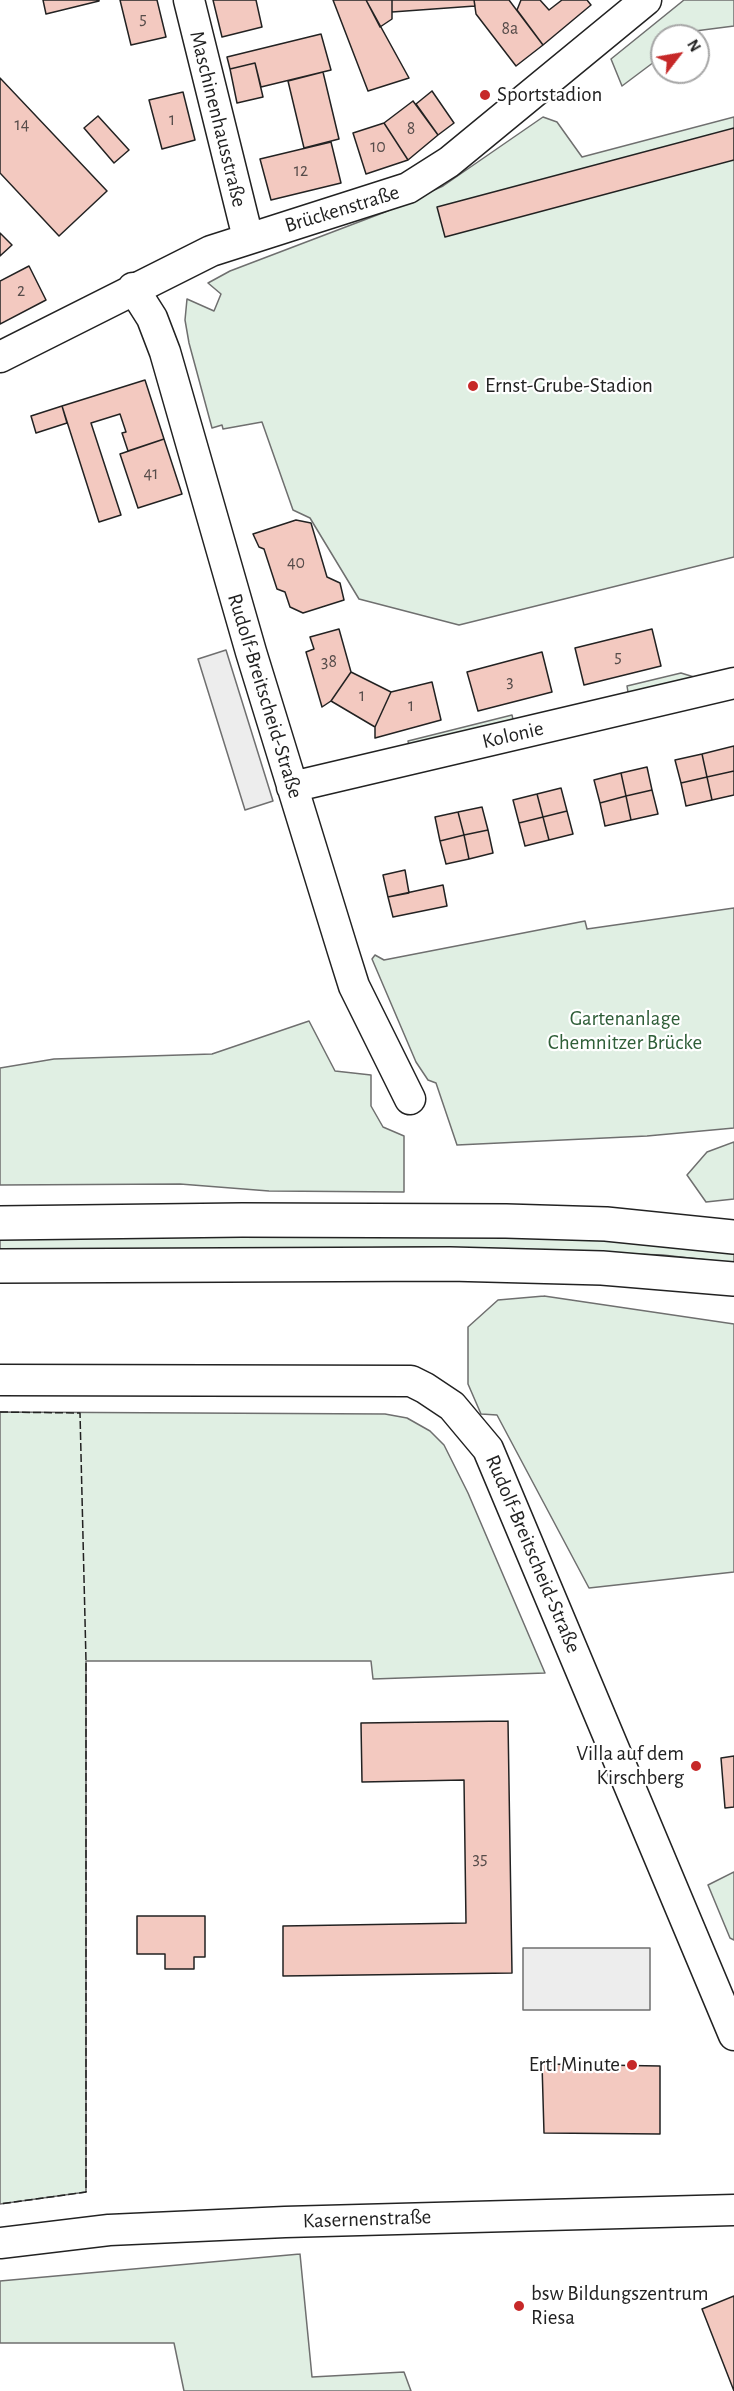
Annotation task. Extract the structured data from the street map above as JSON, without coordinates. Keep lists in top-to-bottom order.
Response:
{
  "streets": {
    "street": [
      "Maschinenhausstraße",
      "Brückenstraße",
      "Rudolf-Breitscheid-Straße",
      "Kolonie",
      "Kasernenstraße"
    ]
  },
  "crossings": [
    ["Maschinenhausstraße", "Brückenstraße"],
    ["Brückenstraße", "Rudolf-Breitscheid-Straße"],
    ["Rudolf-Breitscheid-Straße", "Kolonie"]
  ],
  "parks": ["Gartenanlage Chemnitzer Brücke"],
  "places": [
    "Sportstadion",
    "Ernst-Grube-Stadion",
    "Villa auf dem Kirschberg",
    "Ertl Minute",
    "bsw Bildungszentrum Riesa"
  ],
  "house_numbers": [
    "5",
    "8a",
    "1",
    "14",
    "8",
    "10",
    "12",
    "2",
    "41",
    "40",
    "5",
    "38",
    "3",
    "1",
    "1",
    "35"
  ],
  "north": "top right"
}
